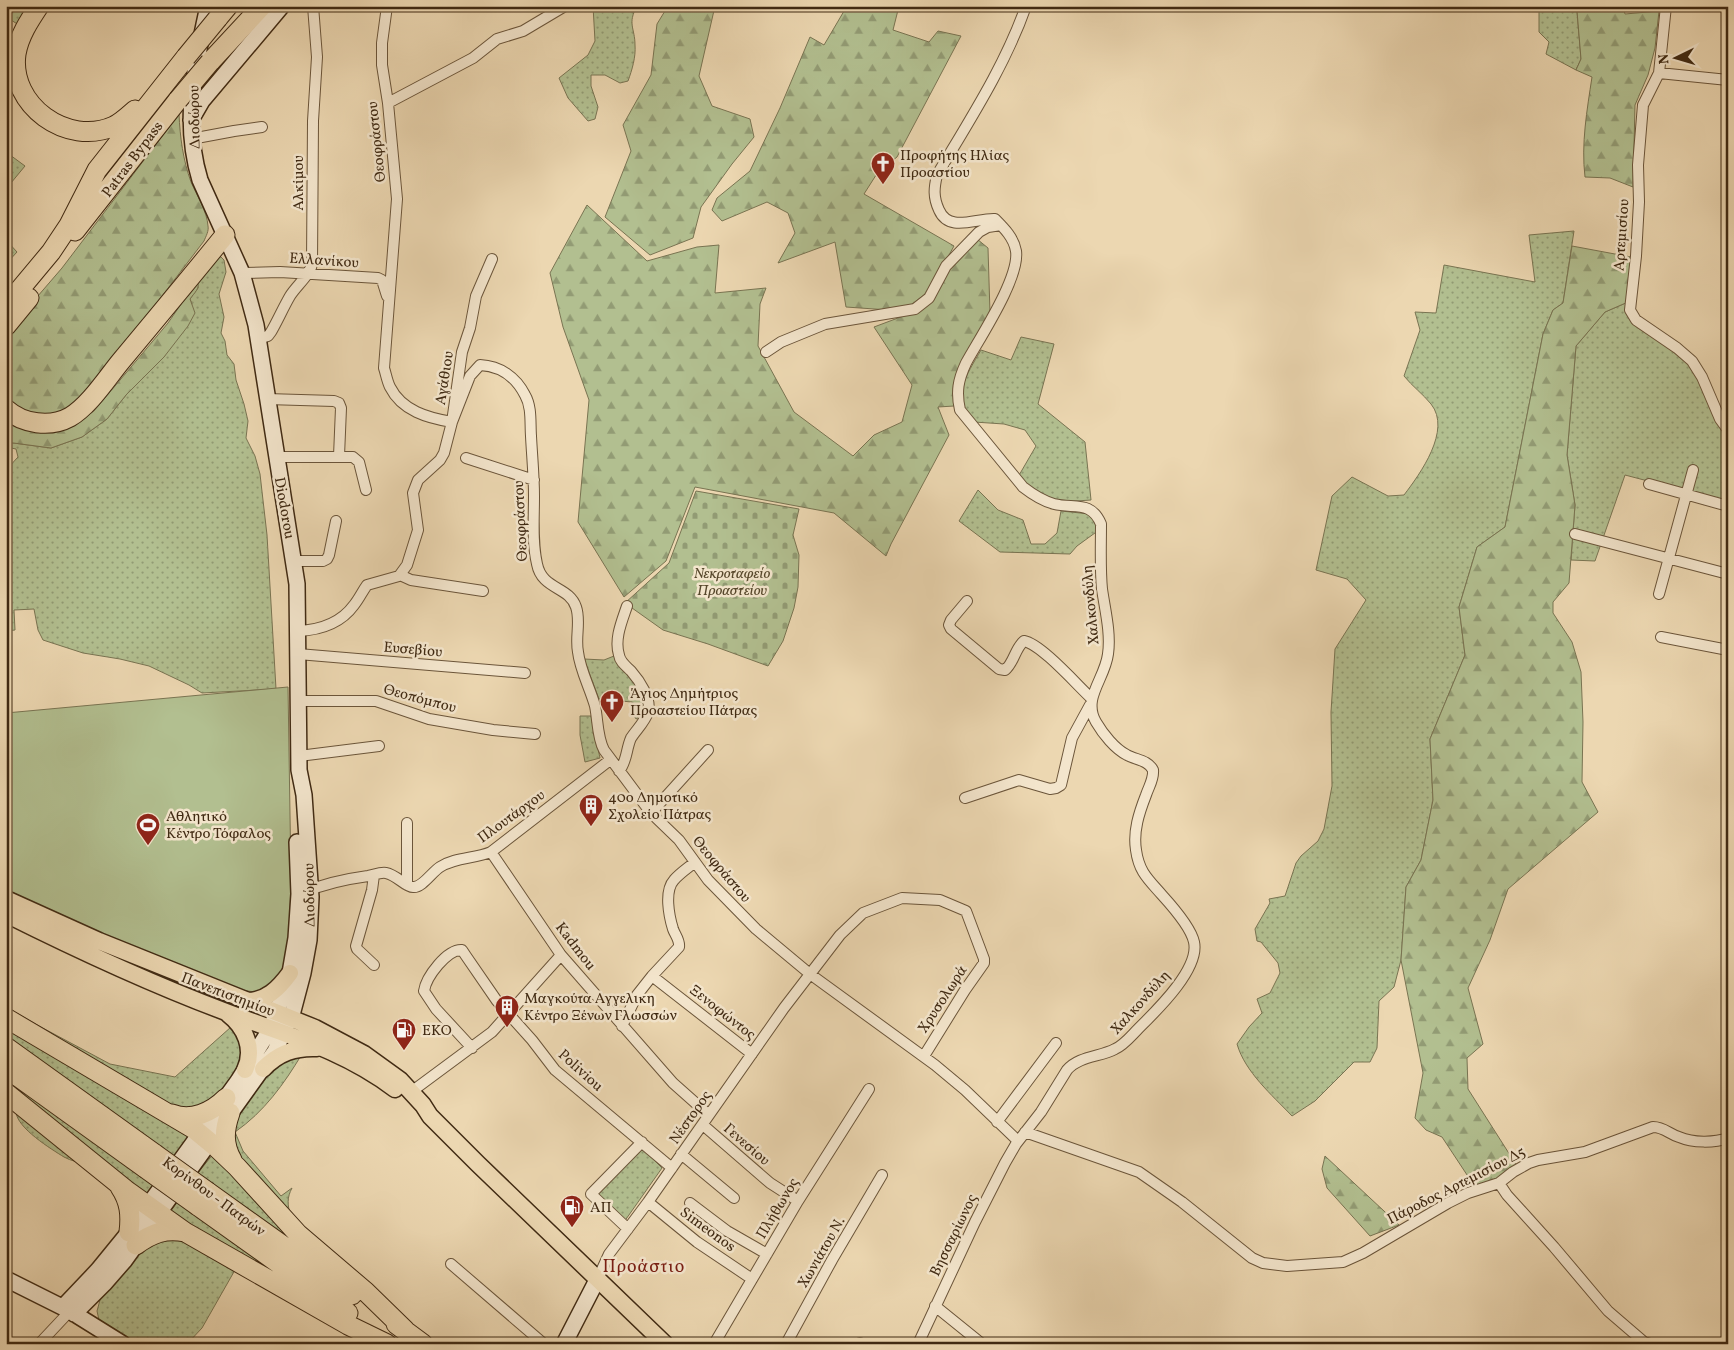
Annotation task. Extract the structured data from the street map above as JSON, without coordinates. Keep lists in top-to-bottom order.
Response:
{
  "streets": {
    "highway": ["Patras Bypass", "Κορίνθου - Πατρών"],
    "main road": ["Πανεπιστημίου"],
    "street": [
      "Διοδώρου",
      "Θεοφράστου",
      "Αλκίμου",
      "Αρτεμισίου",
      "Ελλανίκου",
      "Αγάθιου",
      "Diodorou",
      "Χαλκονδύλη",
      "Ευσεβίου",
      "Θεοπόμπου",
      "Πλουτάρχου",
      "Kadmou",
      "Χρυσολωρά",
      "Ξενοφώντος",
      "Poliviou",
      "Νέστορος",
      "Γενεσίου",
      "Πάροδος Αρτεμισίου Δ5",
      "Πλήθωνος",
      "Simeonos",
      "Βησσαρίωνος",
      "Χωνιάτου Ν."
    ]
  },
  "crossings": [
    ["Διοδώρου", "Patras Bypass"],
    ["Διοδώρου", "Ελλανίκου"],
    ["Διοδώρου", "Diodorou"],
    ["Διοδώρου", "Πανεπιστημίου"],
    ["Θεοφράστου", "Ελλανίκου"],
    ["Θεοφράστου", "Αγάθιου"],
    ["Θεοφράστου", "Χαλκονδύλη"],
    ["Θεοφράστου", "Πλουτάρχου"],
    ["Θεοφράστου", "Χρυσολωρά"],
    ["Θεοφράστου", "Νέστορος"],
    ["Θεοφράστου", "Βησσαρίωνος"],
    ["Αλκίμου", "Ελλανίκου"],
    ["Αλκίμου", "Diodorou"],
    ["Ελλανίκου", "Diodorou"],
    ["Diodorou", "Ευσεβίου"],
    ["Diodorou", "Θεοπόμπου"],
    ["Χαλκονδύλη", "Πάροδος Αρτεμισίου Δ5"],
    ["Χαλκονδύλη", "Βησσαρίωνος"],
    ["Πλουτάρχου", "Kadmou"],
    ["Kadmou", "Νέστορος"],
    ["Πανεπιστημίου", "Νέστορος"],
    ["Χρυσολωρά", "Νέστορος"],
    ["Ξενοφώντος", "Νέστορος"],
    ["Poliviou", "Νέστορος"],
    ["Νέστορος", "Γενεσίου"],
    ["Νέστορος", "Simeonos"],
    ["Γενεσίου", "Πλήθωνος"],
    ["Πλήθωνος", "Simeonos"]
  ],
  "districts": ["Προάστιο"],
  "parks": ["Νεκροταφείο Προαστείου"],
  "places": {
    "church": ["Προφήτης Ηλίας Προαστίου", "Άγιος Δημήτριος Προαστείου Πάτρας"],
    "building": ["40ο Δημοτικό Σχολείο Πάτρας", "Μαγκούτα Αγγελικη Κέντρο Ξένων Γλωσσών"],
    "sports": ["Αθλητικό Κέντρο Τόφαλος"],
    "fuel station": ["EKO", "ΑΠ"]
  },
  "north": "left"
}
